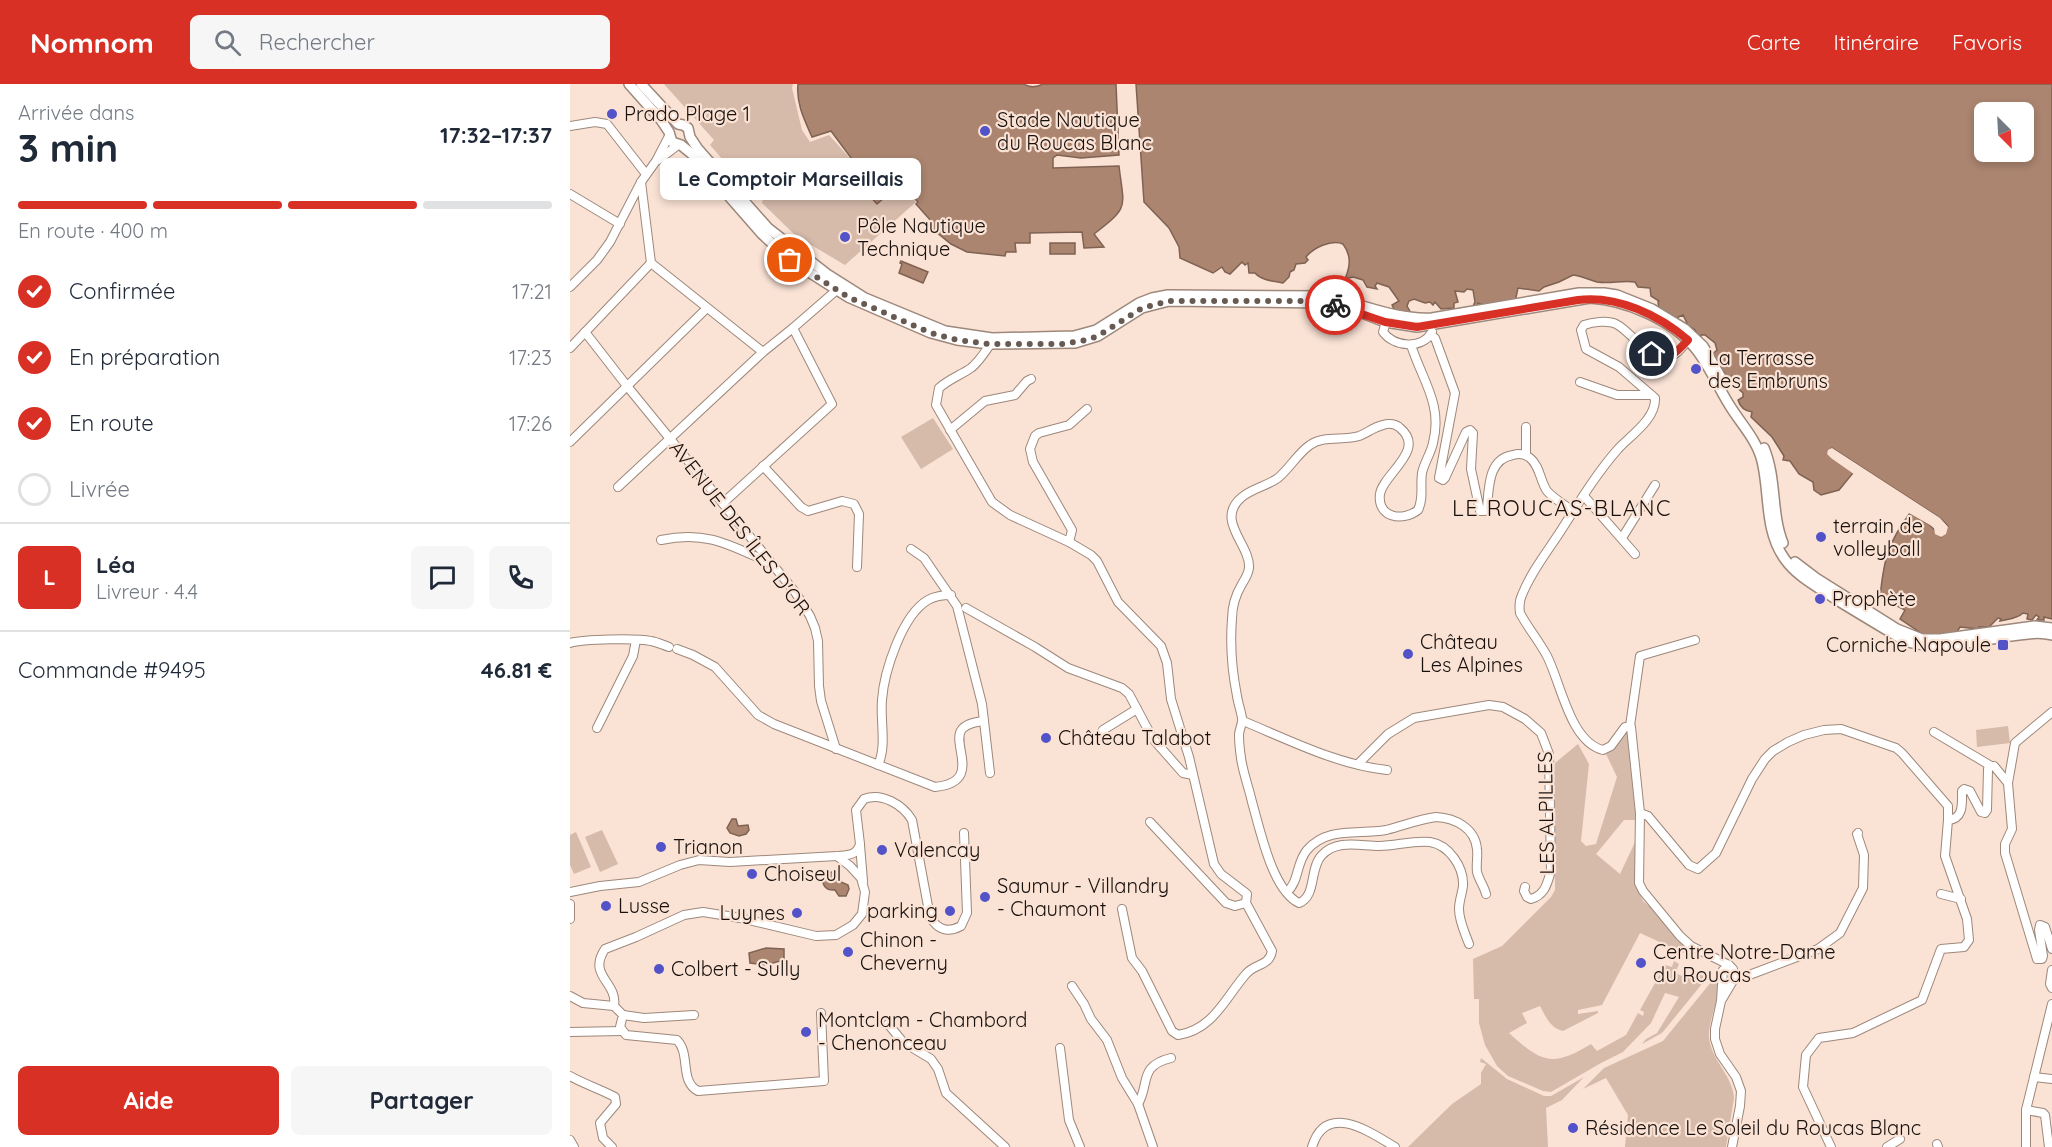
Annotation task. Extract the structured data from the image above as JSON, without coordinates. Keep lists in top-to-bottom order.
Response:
{
  "streets": {
    "street": ["AVENUE DES ÎLES D'OR", "LES ALPILLES"]
  },
  "districts": ["LE ROUCAS-BLANC"],
  "places": {
    "other": [
      "Prado Plage 1",
      "Stade Nautique du Roucas Blanc",
      "Pôle Nautique Technique",
      "Le Comptoir Marseillais",
      "La Terrasse des Embruns",
      "terrain de volleyball",
      "Prophète",
      "Château Les Alpines",
      "Château Talabot",
      "Trianon",
      "Valencay",
      "Choiseul",
      "Saumur - Villandry - Chaumont",
      "Lusse",
      "parking",
      "Luynes",
      "Chinon - Cheverny",
      "Centre Notre-Dame du Roucas",
      "Colbert - Sully",
      "Montclam - Chambord - Chenonceau",
      "Résidence Le Soleil du Roucas Blanc"
    ],
    "transit": ["Corniche Napoule"]
  },
  "north": "bottom right",
  "page": {
    "header": "Nomnom",
    "search": "Rechercher",
    "nav": ["Carte", "Itinéraire", "Favoris"],
    "heading": ["3 min", "Arrivée dans", "17:32–17:37"],
    "panel": [
      "Léa",
      "Livreur · 4.4",
      "Commande #9495",
      "46.81 €"
    ],
    "bubble": "Le Comptoir Marseillais",
    "bar": "En route · 400 m",
    "list": [
      ["Confirmée", "17:21"],
      ["En préparation", "17:23"],
      ["En route", "17:26"],
      "Livrée"
    ],
    "round": "L",
    "buttons": ["Aide", "Partager"]
  }
}
